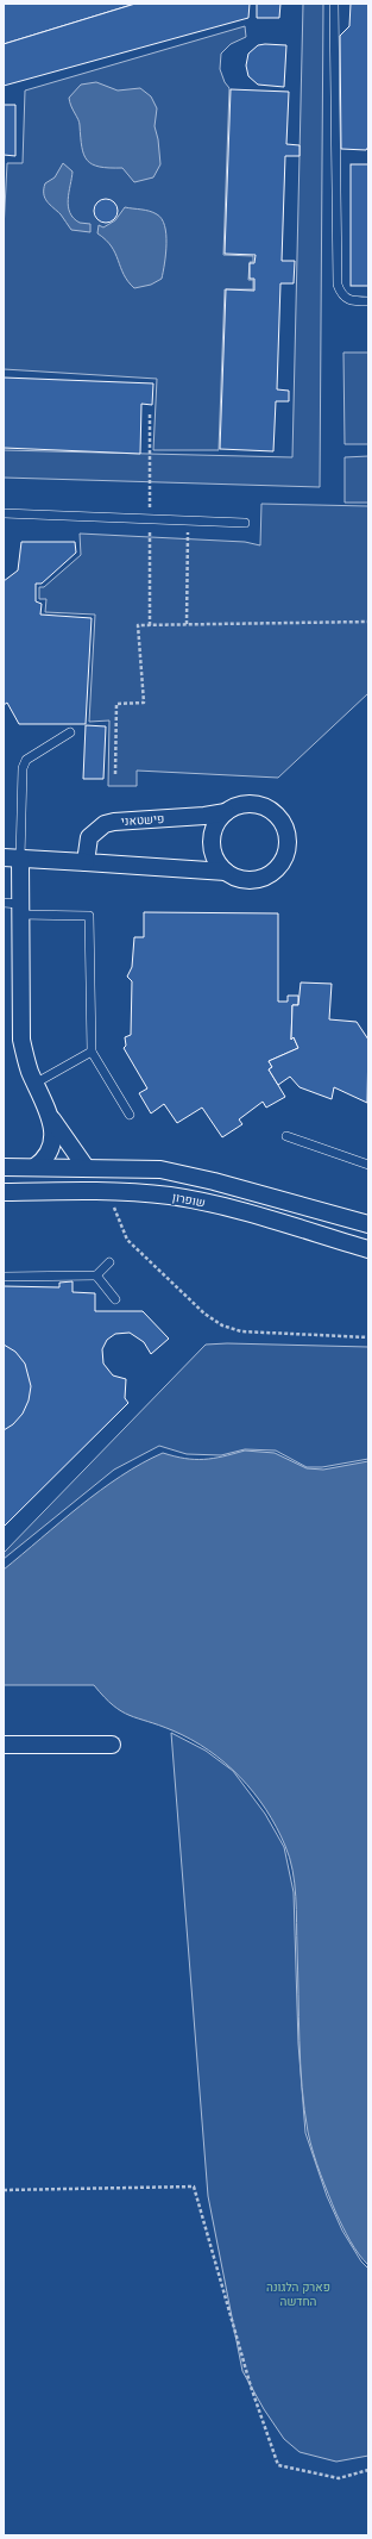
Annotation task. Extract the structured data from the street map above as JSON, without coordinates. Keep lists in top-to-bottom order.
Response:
{
  "streets": {
    "street": ["פישטאני", "שופרון"]
  },
  "parks": ["פארק הלגונה החדשה"]
}
